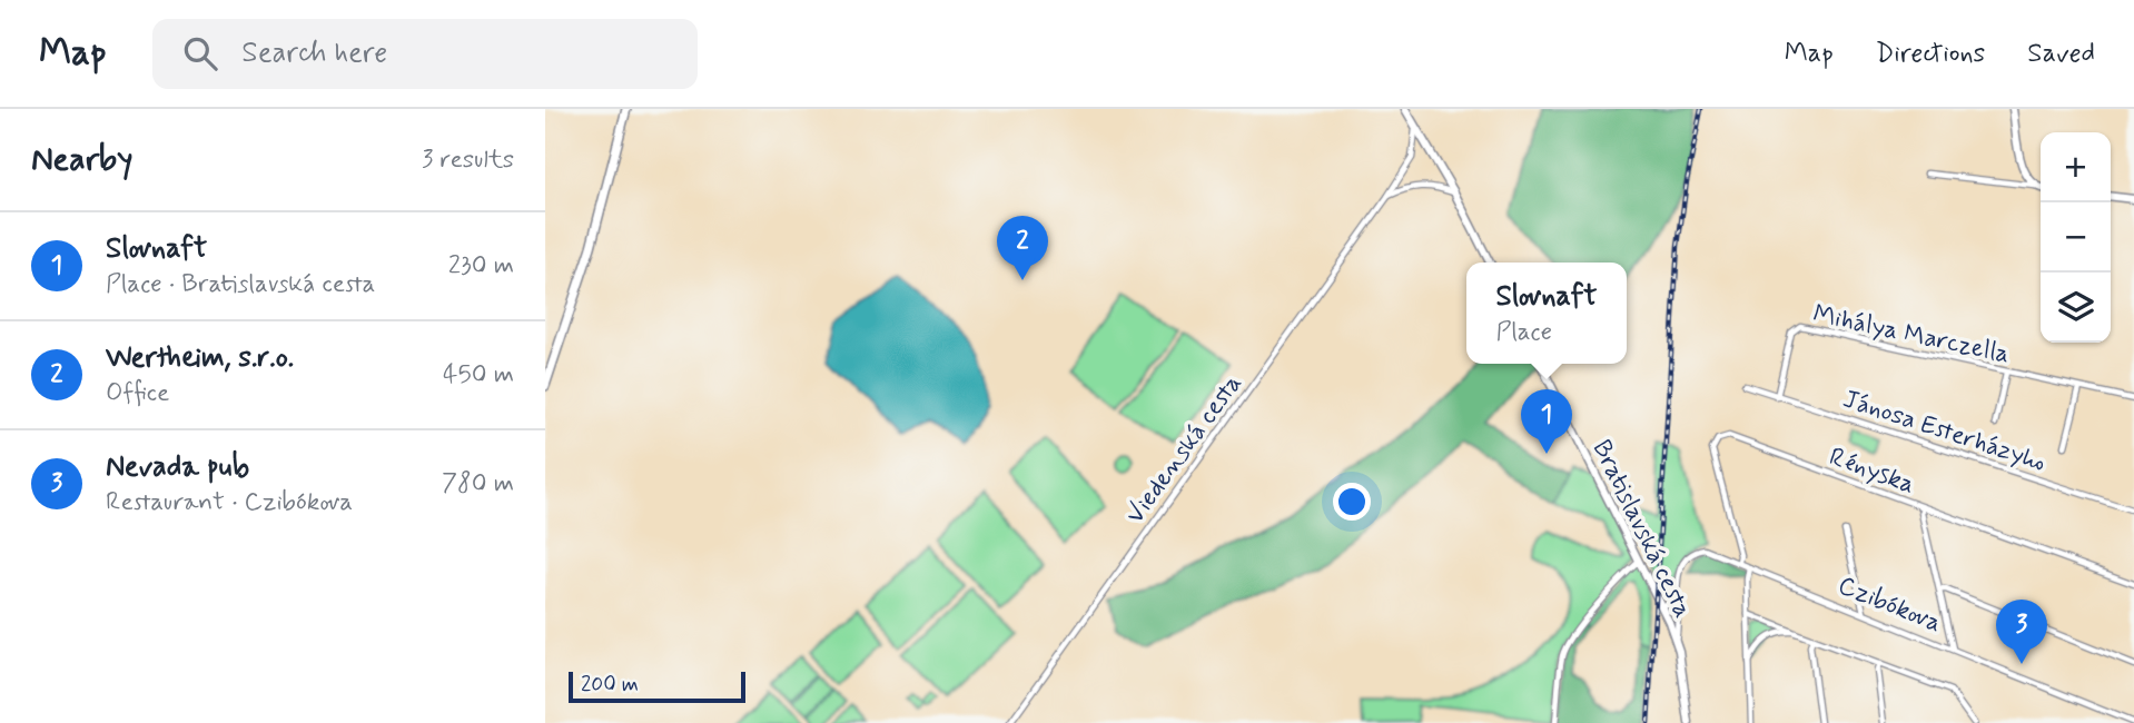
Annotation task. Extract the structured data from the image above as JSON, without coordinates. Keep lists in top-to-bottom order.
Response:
{
  "streets": {
    "street": [
      "Mihálya Marczella",
      "Jánosa Esterházyho",
      "Viedenská cesta",
      "Rényska",
      "Bratislavská cesta",
      "Czibókova"
    ]
  },
  "crossings": [
    ["Mihálya Marczella", "Jánosa Esterházyho"],
    ["Rényska", "Czibókova"],
    ["Bratislavská cesta", "Czibókova"]
  ],
  "scale_bar": "200 m",
  "page": {
    "header": "Map",
    "search": "Search here",
    "nav": ["Map", "Directions", "Saved"],
    "heading": ["Nearby", "3 results"],
    "map_buttons": ["+", "−"],
    "list": [
      {
        "mark": "1",
        "name": "Slovnaft",
        "note": "Place · Bratislavská cesta",
        "value": "230 m"
      },
      {
        "mark": "2",
        "name": "Wertheim, s.r.o.",
        "note": "Office",
        "value": "450 m"
      },
      {
        "mark": "3",
        "name": "Nevada pub",
        "note": "Restaurant · Czibókova",
        "value": "780 m"
      }
    ],
    "pins": ["2", "1", "3"],
    "popup": ["Slovnaft", "Place"],
    "scale": "200 m"
  }
}
